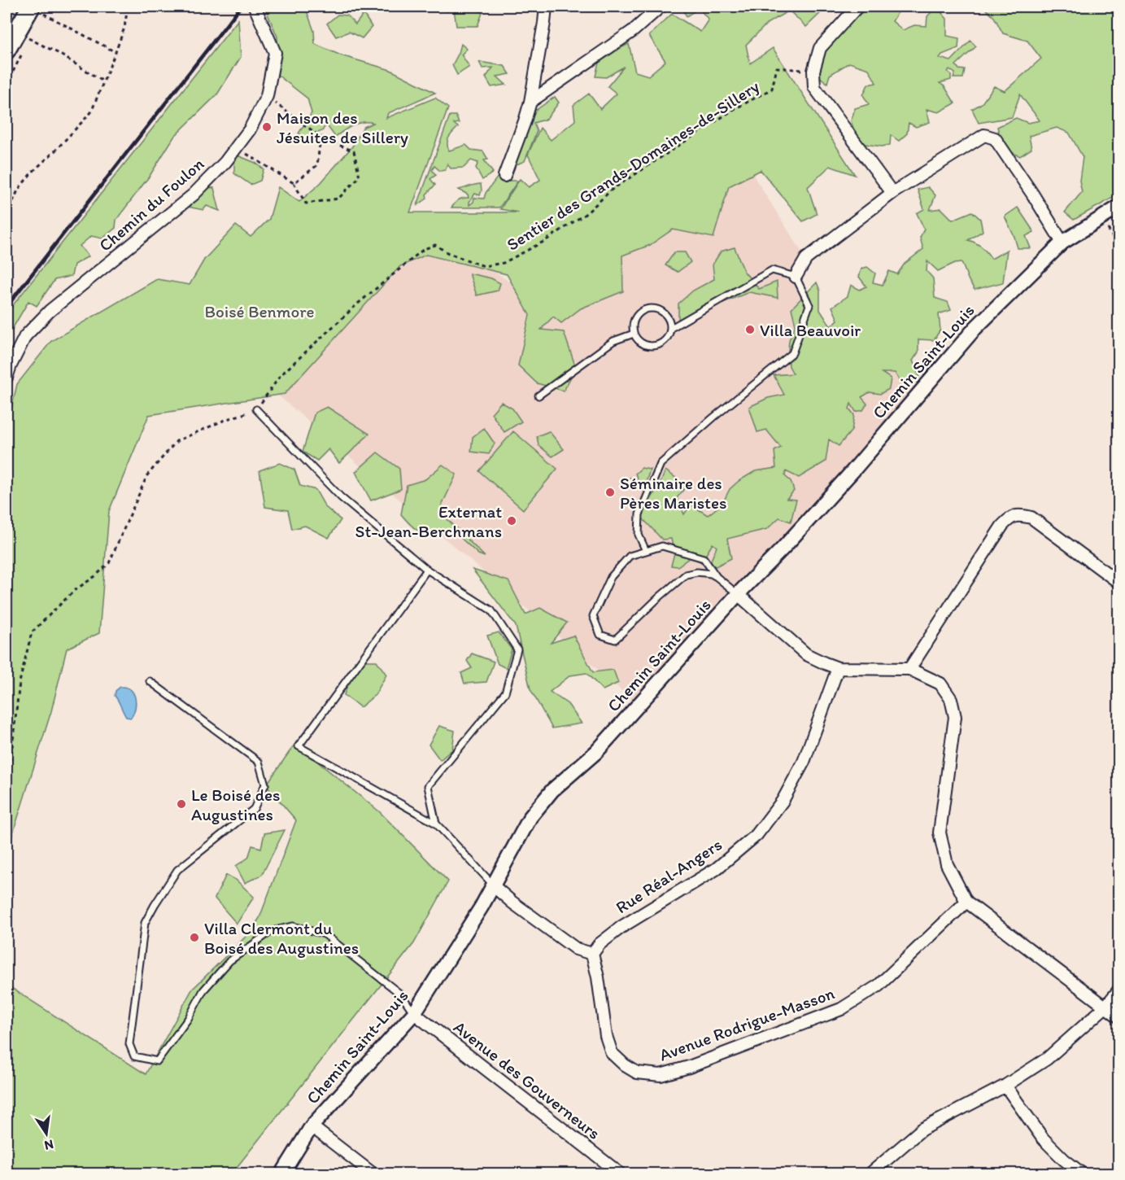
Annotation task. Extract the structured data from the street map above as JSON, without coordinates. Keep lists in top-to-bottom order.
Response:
{
  "streets": {
    "street": [
      "Chemin du Foulon",
      "Chemin Saint-Louis",
      "Rue Réal-Angers",
      "Avenue Rodrigue-Masson",
      "Avenue des Gouverneurs"
    ],
    "path": ["Sentier des Grands-Domaines-de-Sillery"]
  },
  "crossings": [
    ["Chemin Saint-Louis", "Avenue des Gouverneurs"],
    ["Rue Réal-Angers", "Avenue Rodrigue-Masson"]
  ],
  "parks": ["Boisé Benmore"],
  "places": [
    "Maison des Jésuites de Sillery",
    "Villa Beauvoir",
    "Séminaire des Pères Maristes",
    "Externat St-Jean-Berchmans",
    "Le Boisé des Augustines",
    "Villa Clermont du Boisé des Augustines"
  ],
  "north": "bottom"
}
